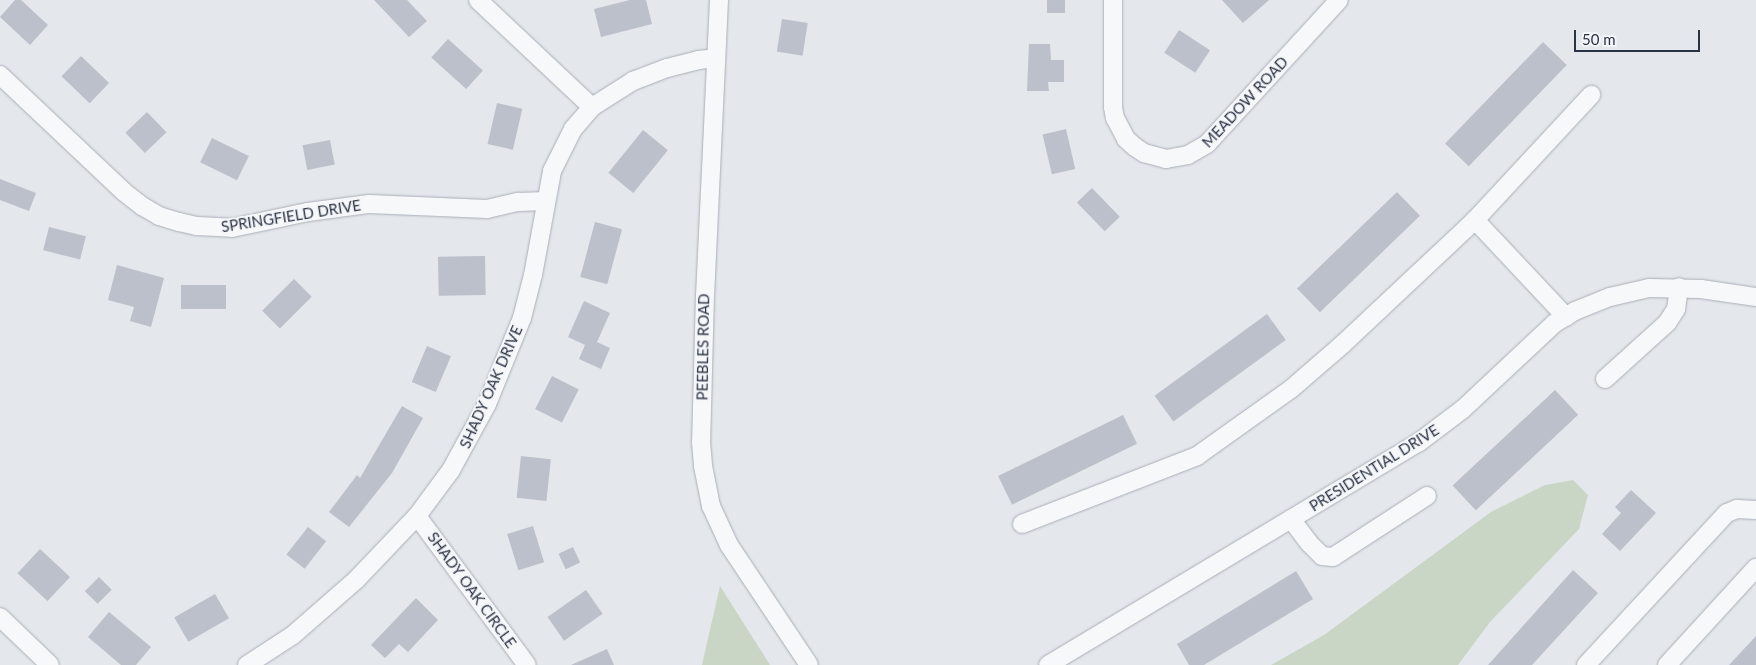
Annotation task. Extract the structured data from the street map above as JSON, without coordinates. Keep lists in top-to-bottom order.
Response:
{
  "streets": {
    "street": [
      "MEADOW ROAD",
      "SPRINGFIELD DRIVE",
      "PEEBLES ROAD",
      "SHADY OAK DRIVE",
      "PRESIDENTIAL DRIVE",
      "SHADY OAK CIRCLE"
    ]
  },
  "crossings": [
    ["SPRINGFIELD DRIVE", "SHADY OAK DRIVE"],
    ["PEEBLES ROAD", "SHADY OAK DRIVE"],
    ["SHADY OAK DRIVE", "SHADY OAK CIRCLE"]
  ],
  "scale_bar": "50 m"
}
